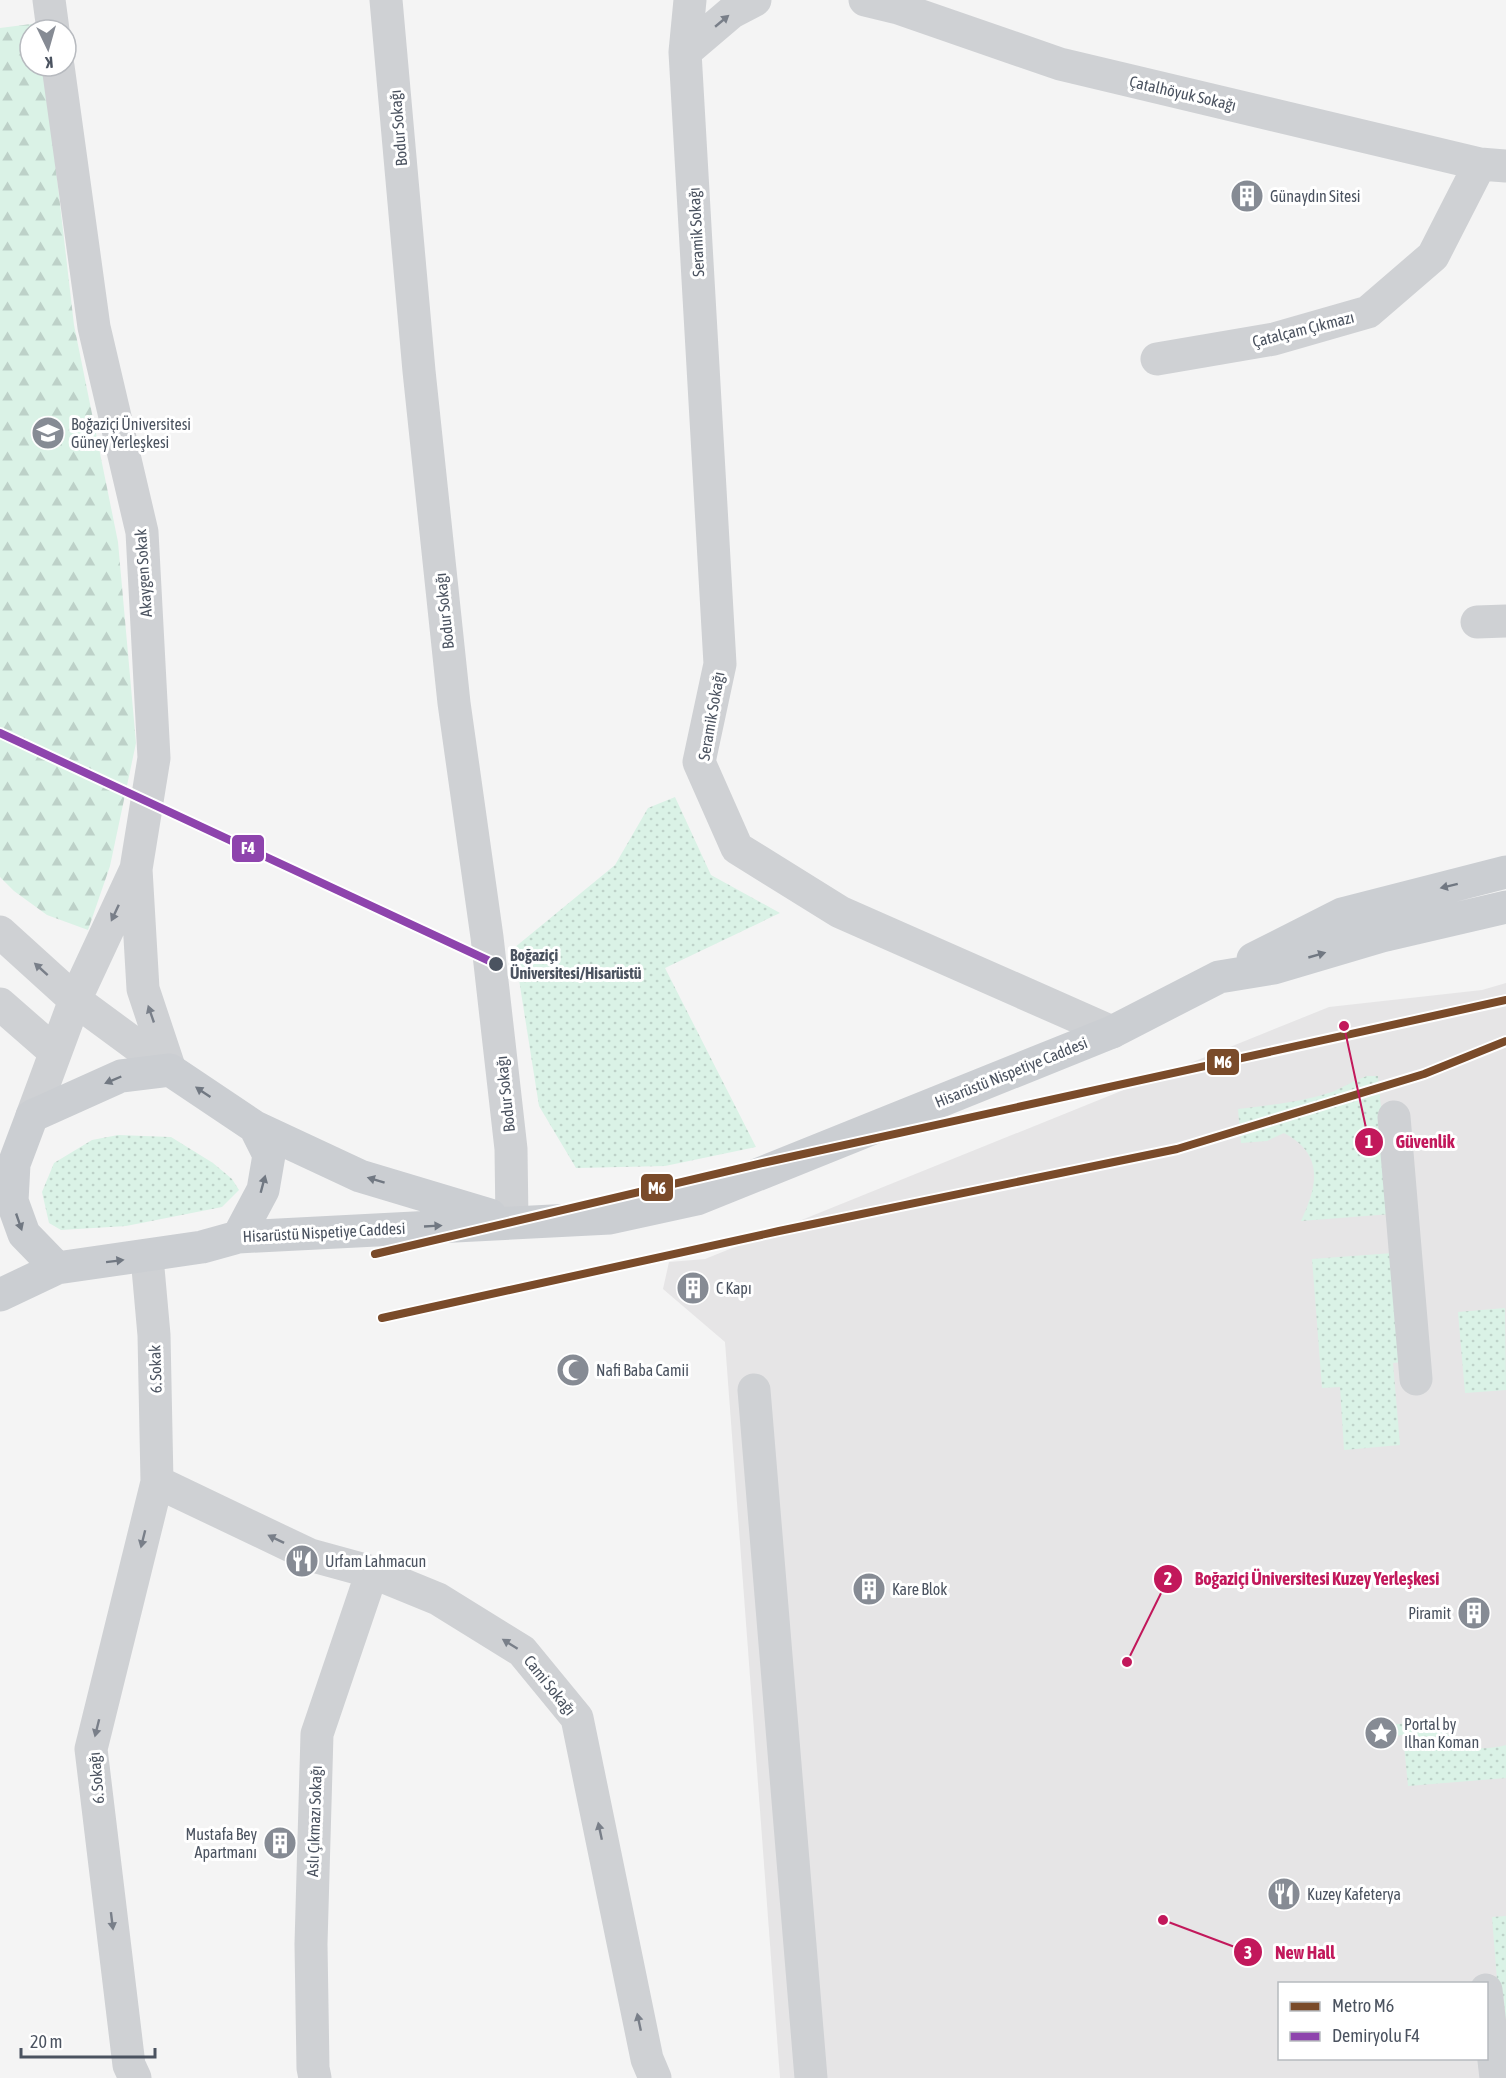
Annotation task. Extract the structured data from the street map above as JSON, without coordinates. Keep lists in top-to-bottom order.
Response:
{
  "streets": {
    "main road": ["Hisarüstü Nispetiye Caddesi"],
    "street": [
      "Çatalhöyuk Sokağı",
      "Bodur Sokağı",
      "Seramik Sokağı",
      "Çatalçam Çıkmazı",
      "Akaygen Sokak",
      "6. Sokak",
      "Cami Sokağı",
      "6. Sokağı",
      "Aslı Çıkmazı Sokağı"
    ]
  },
  "crossings": [
    ["Çatalhöyuk Sokağı", "Çatalçam Çıkmazı"],
    ["Bodur Sokağı", "Hisarüstü Nispetiye Caddesi"],
    ["Seramik Sokağı", "Hisarüstü Nispetiye Caddesi"],
    ["Hisarüstü Nispetiye Caddesi", "6. Sokak"],
    ["6. Sokak", "Cami Sokağı"],
    ["6. Sokak", "6. Sokağı"],
    ["Cami Sokağı", "6. Sokağı"],
    ["Cami Sokağı", "Aslı Çıkmazı Sokağı"]
  ],
  "one_way": ["Cami Sokağı", "6. Sokağı"],
  "places": {
    "building": [
      "Günaydın Sitesi",
      "C Kapı",
      "Kare Blok",
      "Piramit",
      "Mustafa Bey Apartmanı"
    ],
    "school or university": ["Boğaziçi Üniversitesi Güney Yerleşkesi"],
    "other": [
      "Boğaziçi Üniversitesi/Hisarüstü",
      "Güvenlik",
      "Boğaziçi Üniversitesi Kuzey Yerleşkesi",
      "New Hall"
    ],
    "mosque": ["Nafi Baba Camii"],
    "restaurant": ["Urfam Lahmacun", "Kuzey Kafeterya"],
    "place": ["Portal by Ilhan Koman"]
  },
  "lines": ["rail line F4", "metro line M6"],
  "legend": ["Metro M6", "Demiryolu F4"],
  "scale_bar": "20 m",
  "north": "bottom"
}
